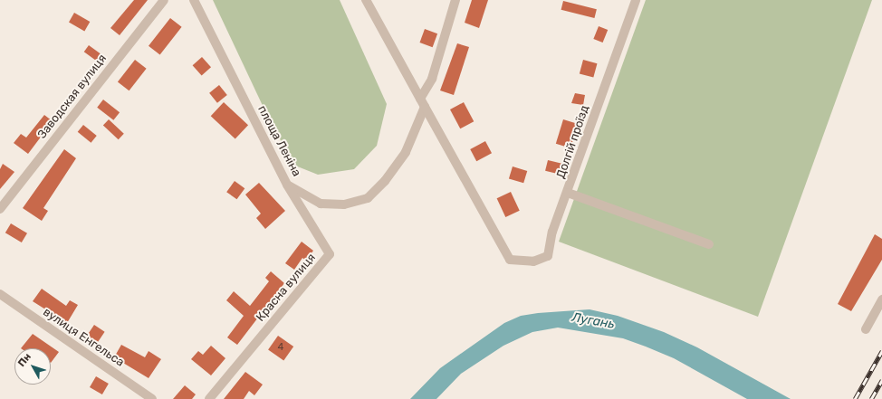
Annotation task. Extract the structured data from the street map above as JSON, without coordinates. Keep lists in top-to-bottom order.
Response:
{
  "streets": {
    "street": [
      "Заводская вулиця",
      "площа Леніна",
      "Долгій проїзд",
      "Красна вулиця",
      "вулиця Енгельса"
    ]
  },
  "crossings": [
    ["площа Леніна", "Долгій проїзд"],
    ["площа Леніна", "Красна вулиця"]
  ],
  "water": ["Лугань"],
  "house_numbers": ["4"],
  "north": "top left"
}
